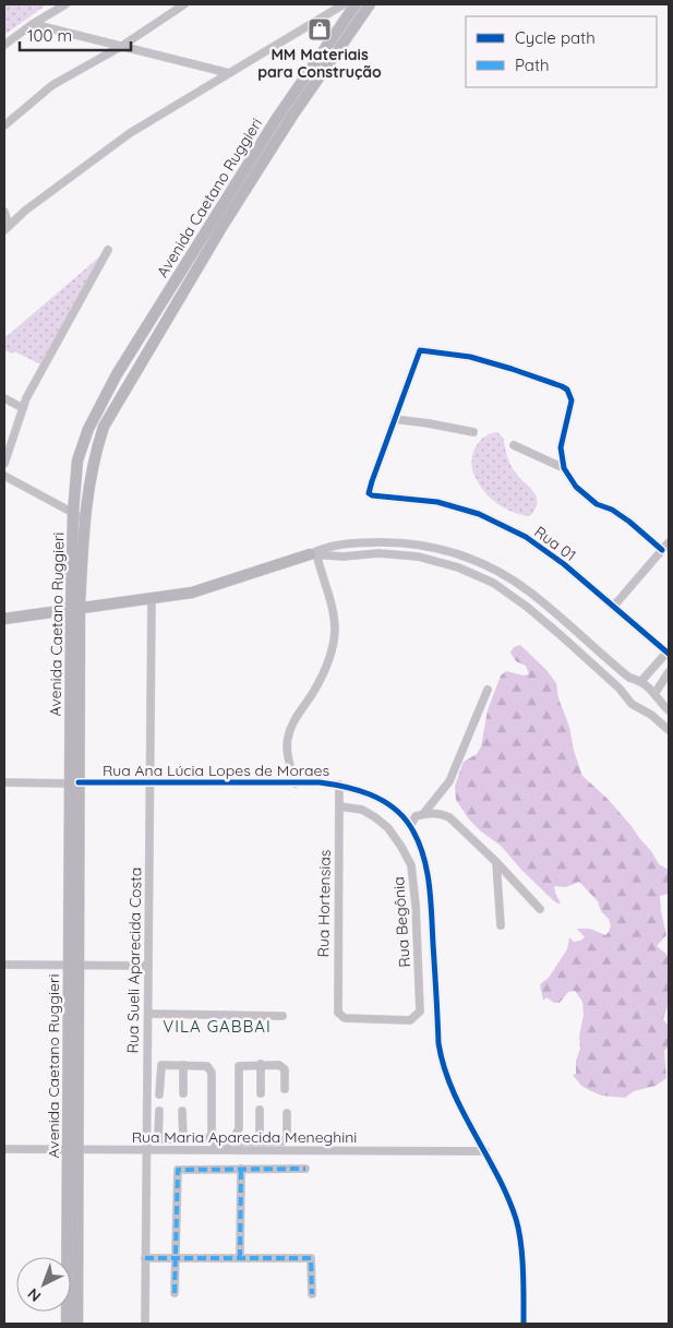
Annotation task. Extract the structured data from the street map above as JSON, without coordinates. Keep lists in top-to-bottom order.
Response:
{
  "streets": {
    "main road": ["Avenida Caetano Ruggieri"],
    "street": [
      "Rua 01",
      "Rua Ana Lúcia Lopes de Moraes",
      "Rua Hortensias",
      "Rua Begônia",
      "Rua Sueli Aparecida Costa",
      "Rua Maria Aparecida Meneghini"
    ]
  },
  "crossings": [
    ["Avenida Caetano Ruggieri", "Rua Ana Lúcia Lopes de Moraes"],
    ["Avenida Caetano Ruggieri", "Rua Maria Aparecida Meneghini"],
    ["Rua Ana Lúcia Lopes de Moraes", "Rua Hortensias"],
    ["Rua Ana Lúcia Lopes de Moraes", "Rua Sueli Aparecida Costa"],
    ["Rua Ana Lúcia Lopes de Moraes", "Rua Maria Aparecida Meneghini"],
    ["Rua Hortensias", "Rua Begônia"],
    ["Rua Sueli Aparecida Costa", "Rua Maria Aparecida Meneghini"]
  ],
  "districts": ["VILA GABBAI"],
  "places": {
    "shop": ["MM Materiais para Construção"]
  },
  "legend": ["Cycle path", "Path"],
  "scale_bar": "100 m",
  "north": "bottom left"
}
